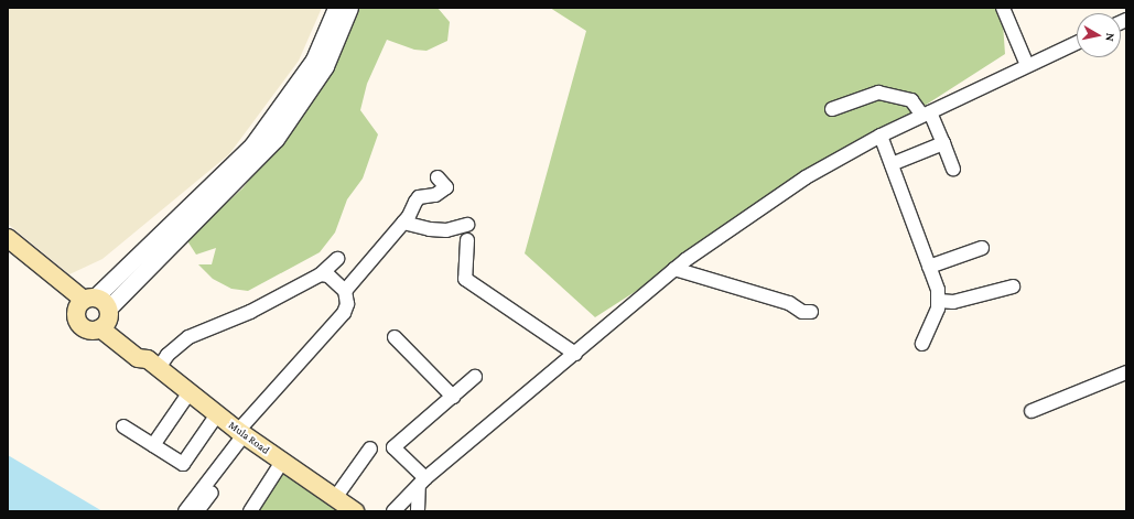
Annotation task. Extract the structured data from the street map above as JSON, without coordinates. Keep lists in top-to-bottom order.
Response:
{
  "streets": {
    "main road": ["Mula Road"]
  },
  "north": "right"
}
